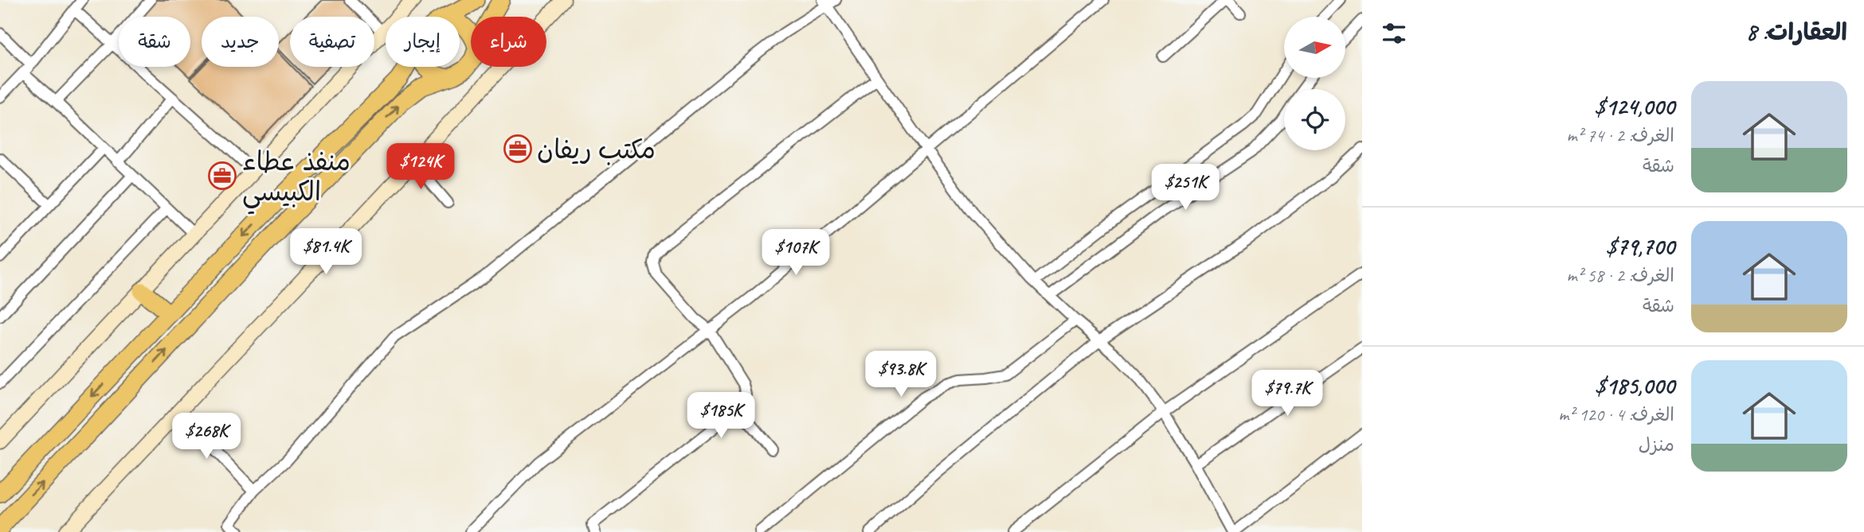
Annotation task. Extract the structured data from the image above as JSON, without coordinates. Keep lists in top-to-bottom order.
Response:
{
  "places": {
    "office": ["مكتب ريفان", "منفذ عطاء الكبيسي"]
  },
  "north": "right",
  "page": {
    "heading": "العقارات: 8",
    "chip": [
      "شراء",
      "إيجار",
      "تصفية",
      "جديد",
      "شقة"
    ],
    "list": [
      {
        "name": "$124,000",
        "note": "الغرف: 2 · 74 m² · شقة"
      },
      {
        "name": "$79,700",
        "note": "الغرف: 2 · 58 m² · شقة"
      },
      {
        "name": "$185,000",
        "note": "الغرف: 4 · 120 m² · منزل"
      }
    ],
    "price": [
      "$124K",
      "$251K",
      "$81.4K",
      "$107K",
      "$93.8K",
      "$79.7K",
      "$185K",
      "$268K"
    ]
  }
}
